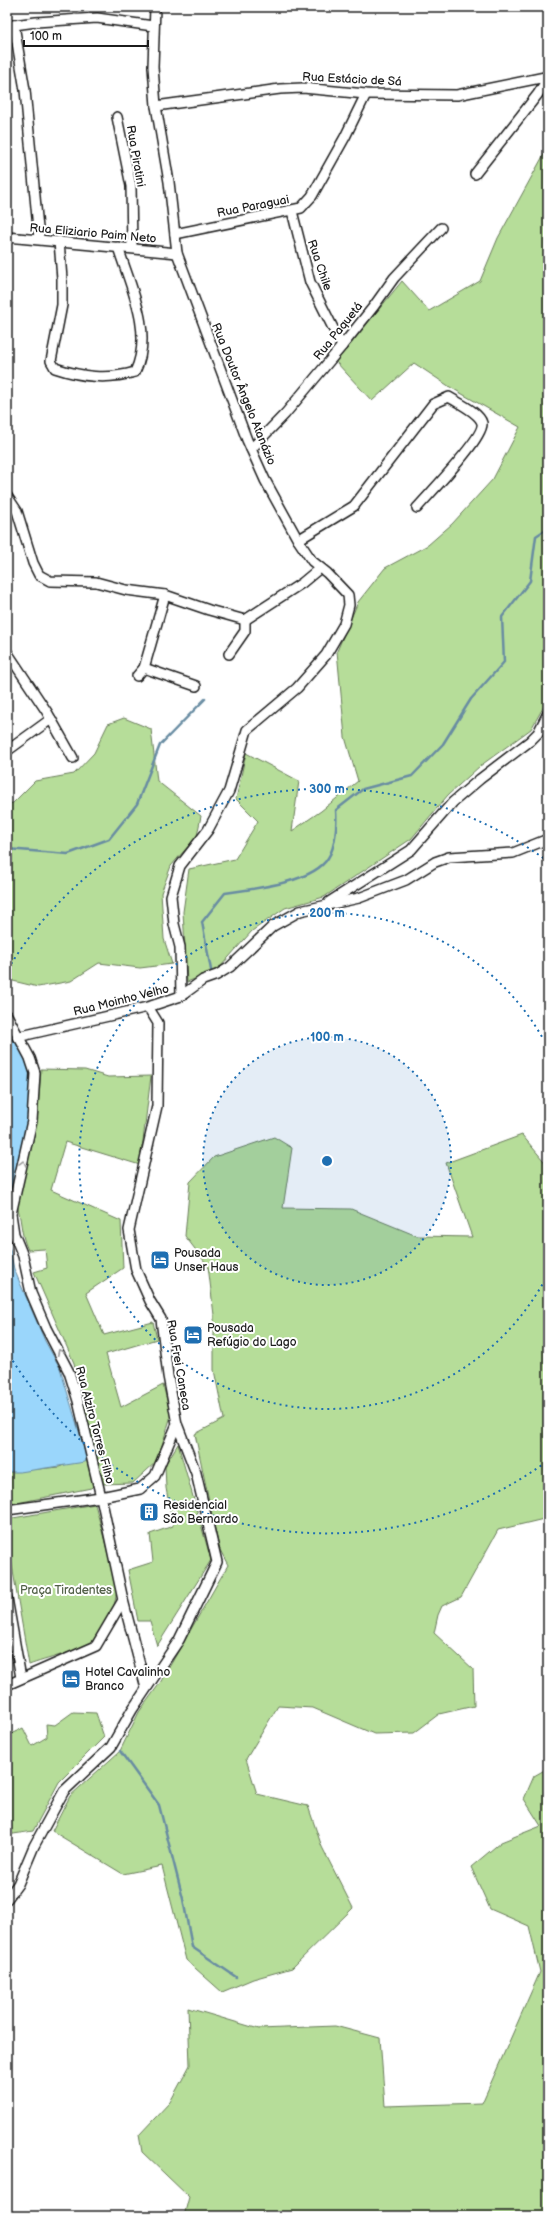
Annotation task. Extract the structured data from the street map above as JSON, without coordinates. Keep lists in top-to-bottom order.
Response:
{
  "streets": {
    "street": [
      "Rua Estácio de Sá",
      "Rua Piratini",
      "Rua Paraguai",
      "Rua Eliziario Paim Neto",
      "Rua Chile",
      "Rua Paquetá",
      "Rua Doutor Ângelo Atanázio",
      "Rua Moinho Velho",
      "Rua Frei Caneca",
      "Rua Alziro Torres Filho"
    ]
  },
  "crossings": [
    ["Rua Estácio de Sá", "Rua Paraguai"],
    ["Rua Estácio de Sá", "Rua Doutor Ângelo Atanázio"],
    ["Rua Piratini", "Rua Eliziario Paim Neto"],
    ["Rua Paraguai", "Rua Chile"],
    ["Rua Paraguai", "Rua Doutor Ângelo Atanázio"],
    ["Rua Eliziario Paim Neto", "Rua Doutor Ângelo Atanázio"],
    ["Rua Chile", "Rua Paquetá"],
    ["Rua Paquetá", "Rua Doutor Ângelo Atanázio"],
    ["Rua Doutor Ângelo Atanázio", "Rua Moinho Velho"],
    ["Rua Moinho Velho", "Rua Frei Caneca"],
    ["Rua Moinho Velho", "Rua Alziro Torres Filho"],
    ["Rua Frei Caneca", "Rua Alziro Torres Filho"]
  ],
  "one_way": ["Rua Alziro Torres Filho"],
  "parks": ["Praça Tiradentes"],
  "places": {
    "hotel": ["Pousada Unser Haus", "Pousada Refúgio do Lago", "Hotel Cavalinho Branco"],
    "building": ["Residencial São Bernardo"]
  },
  "scale_bar": "100 m",
  "rings": ["300 m", "200 m", "100 m"]
}
